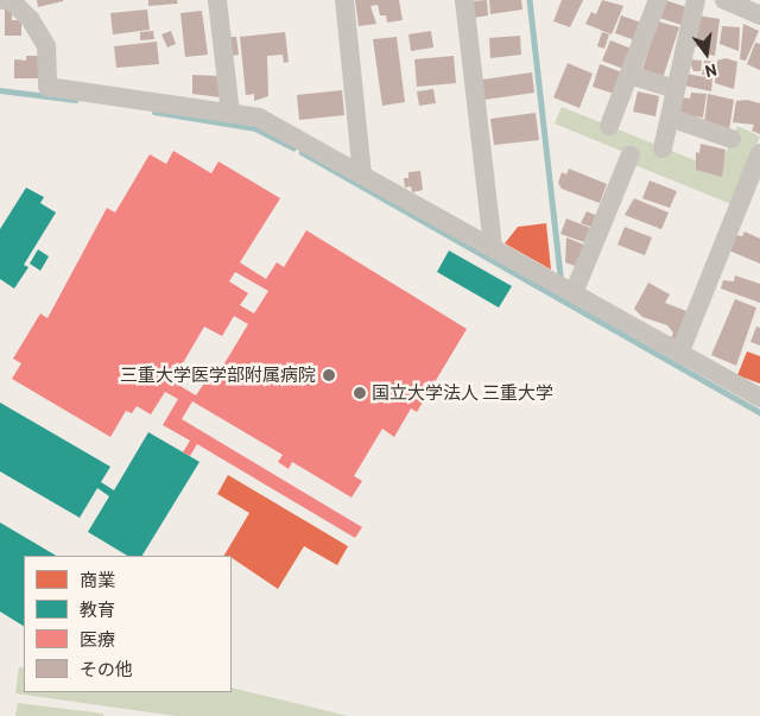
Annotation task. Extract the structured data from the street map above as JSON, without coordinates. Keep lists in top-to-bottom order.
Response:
{
  "places": ["三重大学医学部附属病院", "国立大学法人 三重大学"],
  "legend": [
    "商業",
    "教育",
    "医療",
    "その他"
  ],
  "north": "bottom"
}
